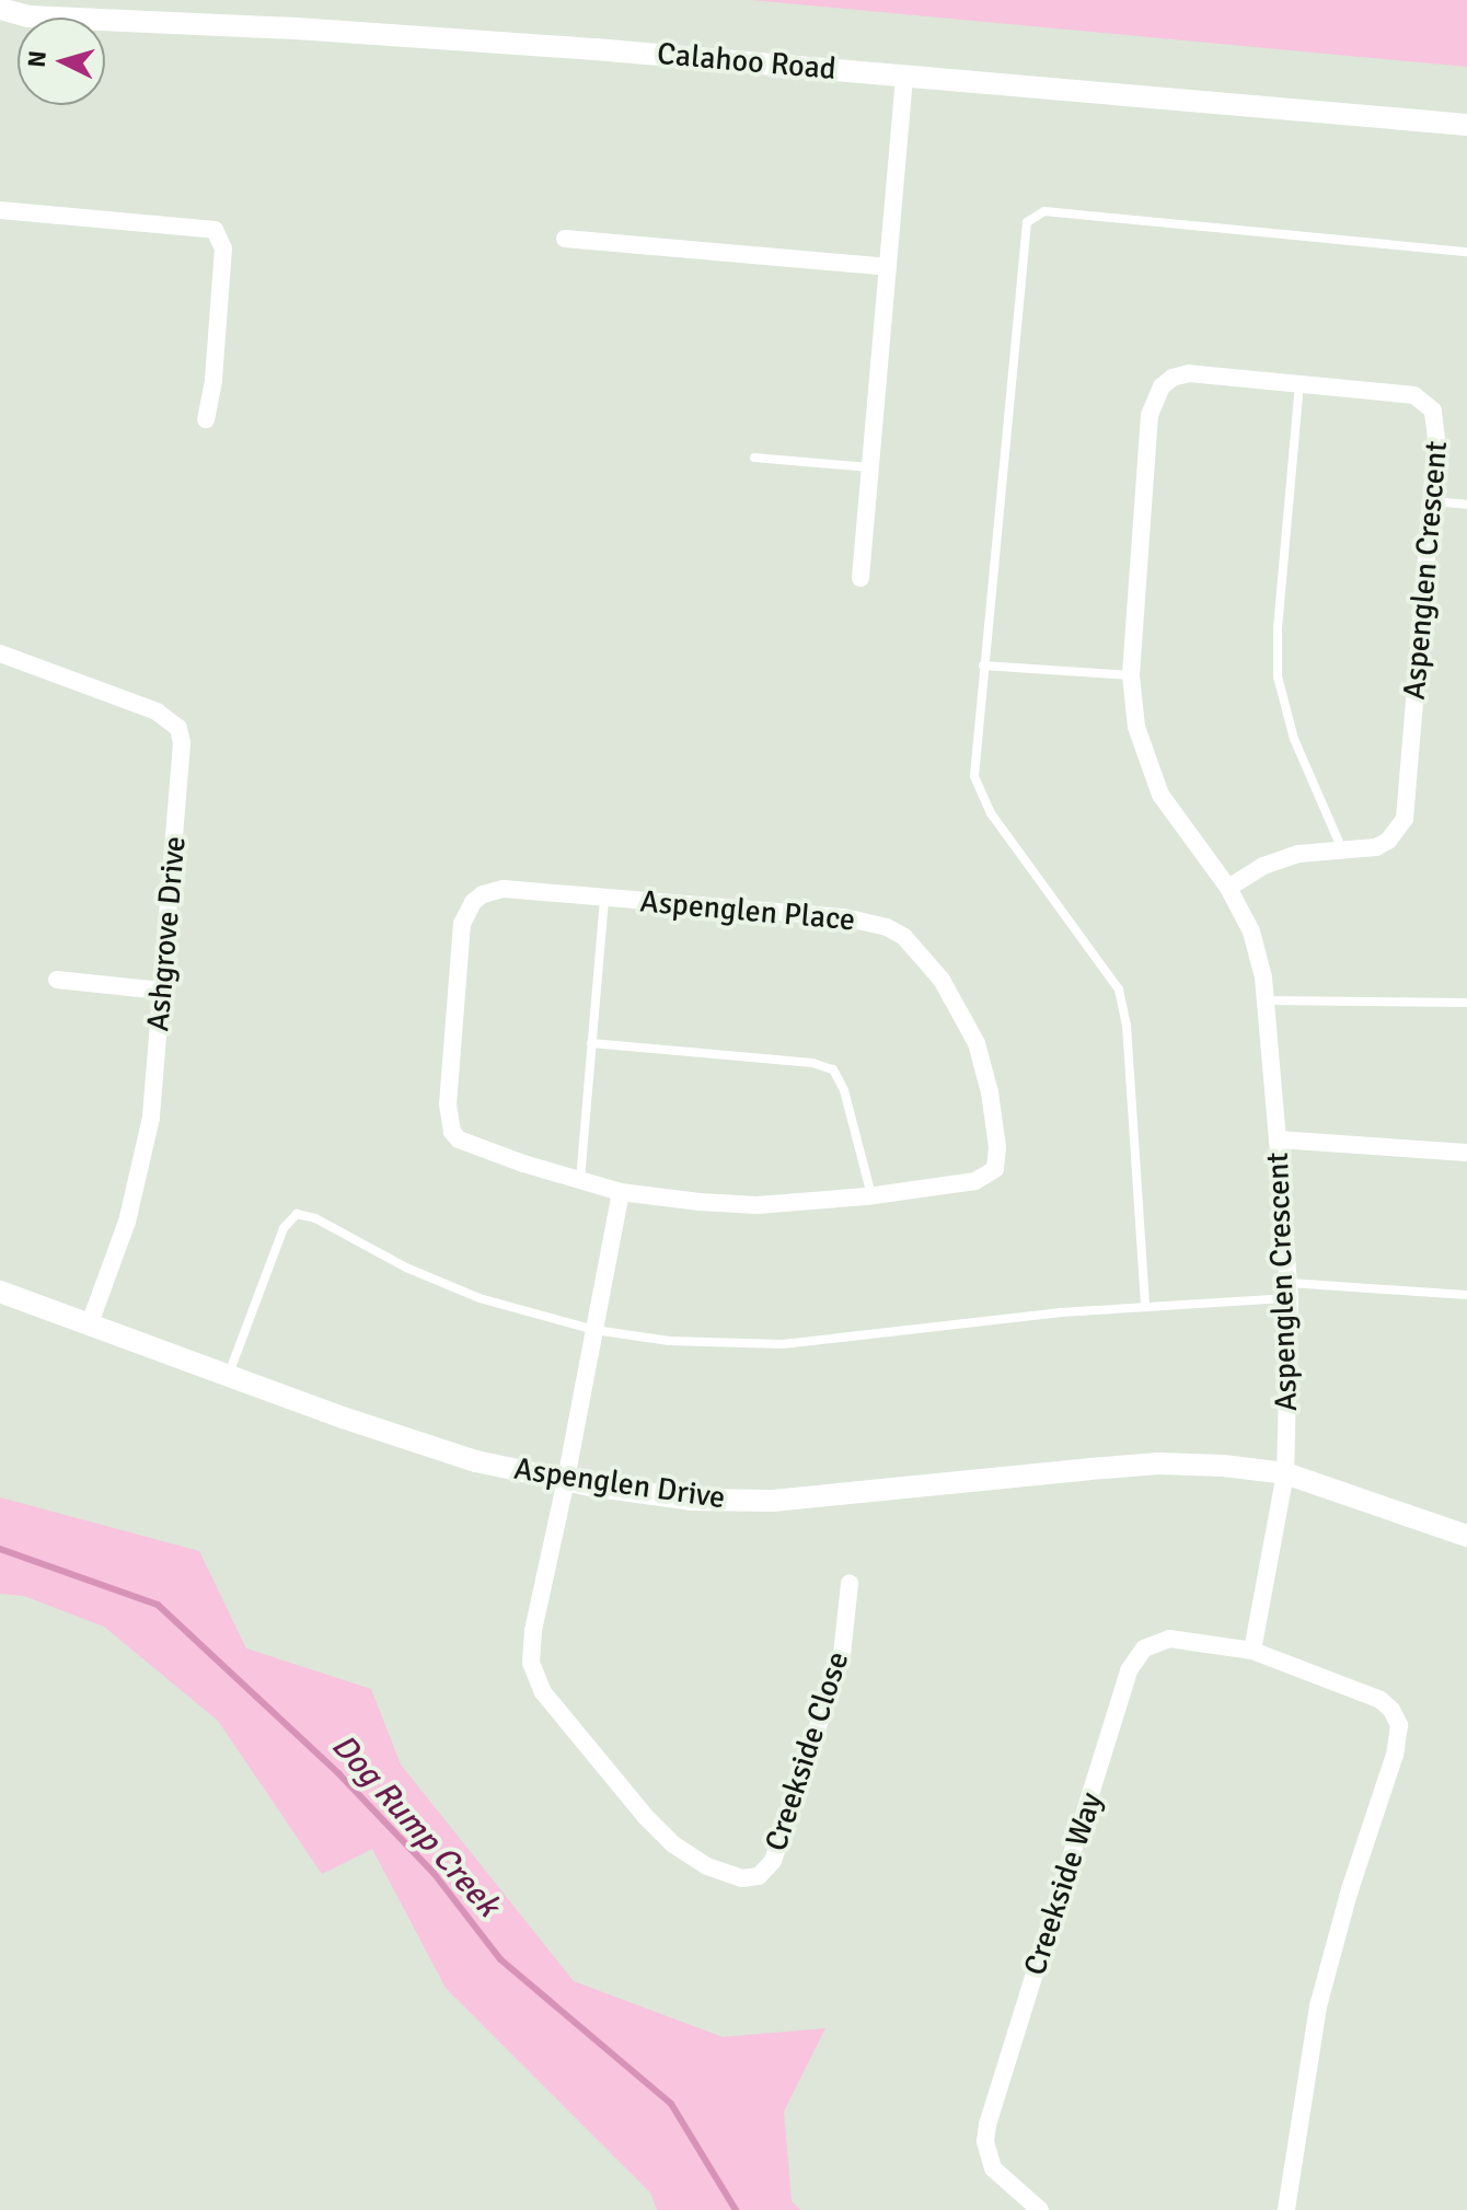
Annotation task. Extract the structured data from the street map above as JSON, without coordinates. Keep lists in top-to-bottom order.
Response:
{
  "streets": {
    "street": [
      "Calahoo Road",
      "Aspenglen Crescent",
      "Aspenglen Place",
      "Ashgrove Drive",
      "Aspenglen Drive",
      "Creekside Close",
      "Creekside Way"
    ]
  },
  "crossings": [
    ["Aspenglen Crescent", "Aspenglen Drive"],
    ["Ashgrove Drive", "Aspenglen Drive"],
    ["Aspenglen Drive", "Creekside Close"]
  ],
  "water": ["Dog Rump Creek"],
  "north": "left"
}
